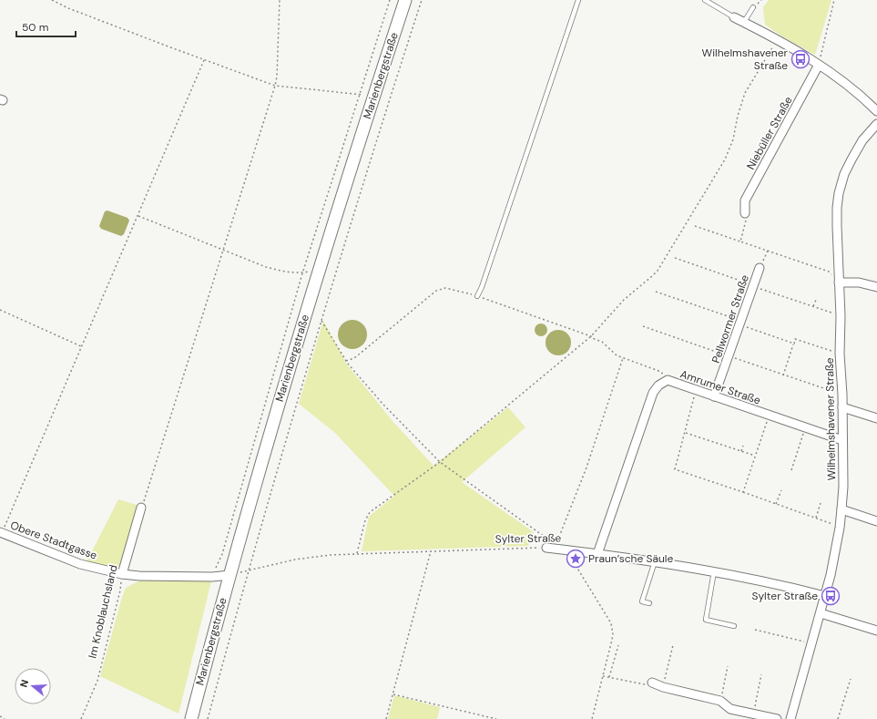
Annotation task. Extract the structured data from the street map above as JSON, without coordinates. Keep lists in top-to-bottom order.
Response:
{
  "streets": {
    "main road": ["Marienbergstraße"],
    "street": [
      "Niebüller Straße",
      "Pellwormer Straße",
      "Amrumer Straße",
      "Wilhelmshavener Straße",
      "Sylter Straße",
      "Obere Stadtgasse",
      "Im Knoblauchsland"
    ]
  },
  "crossings": [
    ["Marienbergstraße", "Sylter Straße"],
    ["Marienbergstraße", "Obere Stadtgasse"],
    ["Pellwormer Straße", "Amrumer Straße"],
    ["Amrumer Straße", "Wilhelmshavener Straße"],
    ["Amrumer Straße", "Sylter Straße"],
    ["Wilhelmshavener Straße", "Sylter Straße"],
    ["Sylter Straße", "Obere Stadtgasse"],
    ["Obere Stadtgasse", "Im Knoblauchsland"]
  ],
  "places": {
    "bus stop": ["Wilhelmshavener Straße", "Sylter Straße"],
    "place": ["Praun’sche Säule"]
  },
  "scale_bar": "50 m",
  "north": "left"
}
